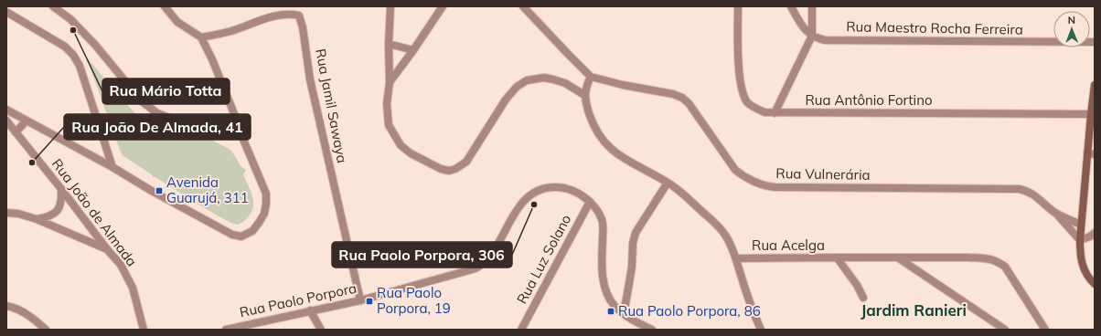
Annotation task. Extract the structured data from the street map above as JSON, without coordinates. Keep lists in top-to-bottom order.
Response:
{
  "streets": {
    "street": [
      "Rua Maestro Rocha Ferreira",
      "Rua Antônio Fortino",
      "Rua Jamil Sawaya",
      "Rua Vulnerária",
      "Rua João de Almada",
      "Rua Acelga",
      "Rua Luz Solano",
      "Rua Paolo Porpora"
    ]
  },
  "crossings": [
    ["Rua Jamil Sawaya", "Rua Paolo Porpora"],
    ["Rua Luz Solano", "Rua Paolo Porpora"]
  ],
  "districts": ["Jardim Ranieri"],
  "places": {
    "other": ["Rua Mário Totta", "Rua João De Almada, 41", "Rua Paolo Porpora, 306"],
    "transit": ["Avenida Guarujá, 311", "Rua Paolo Porpora, 19", "Rua Paolo Porpora, 86"]
  },
  "north": "top"
}
